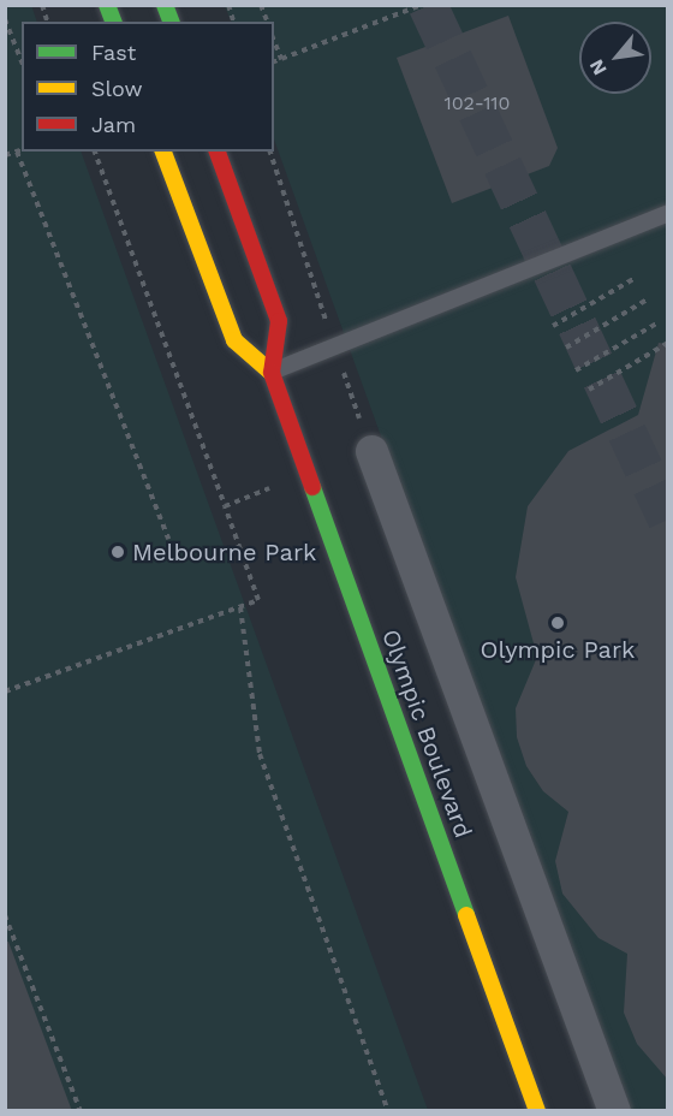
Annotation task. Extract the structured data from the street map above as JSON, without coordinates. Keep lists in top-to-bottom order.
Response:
{
  "streets": {
    "main road": ["Olympic Boulevard"]
  },
  "places": ["Melbourne Park", "Olympic Park"],
  "house_numbers": ["102-110"],
  "legend": ["Fast", "Slow", "Jam"],
  "north": "bottom left"
}
